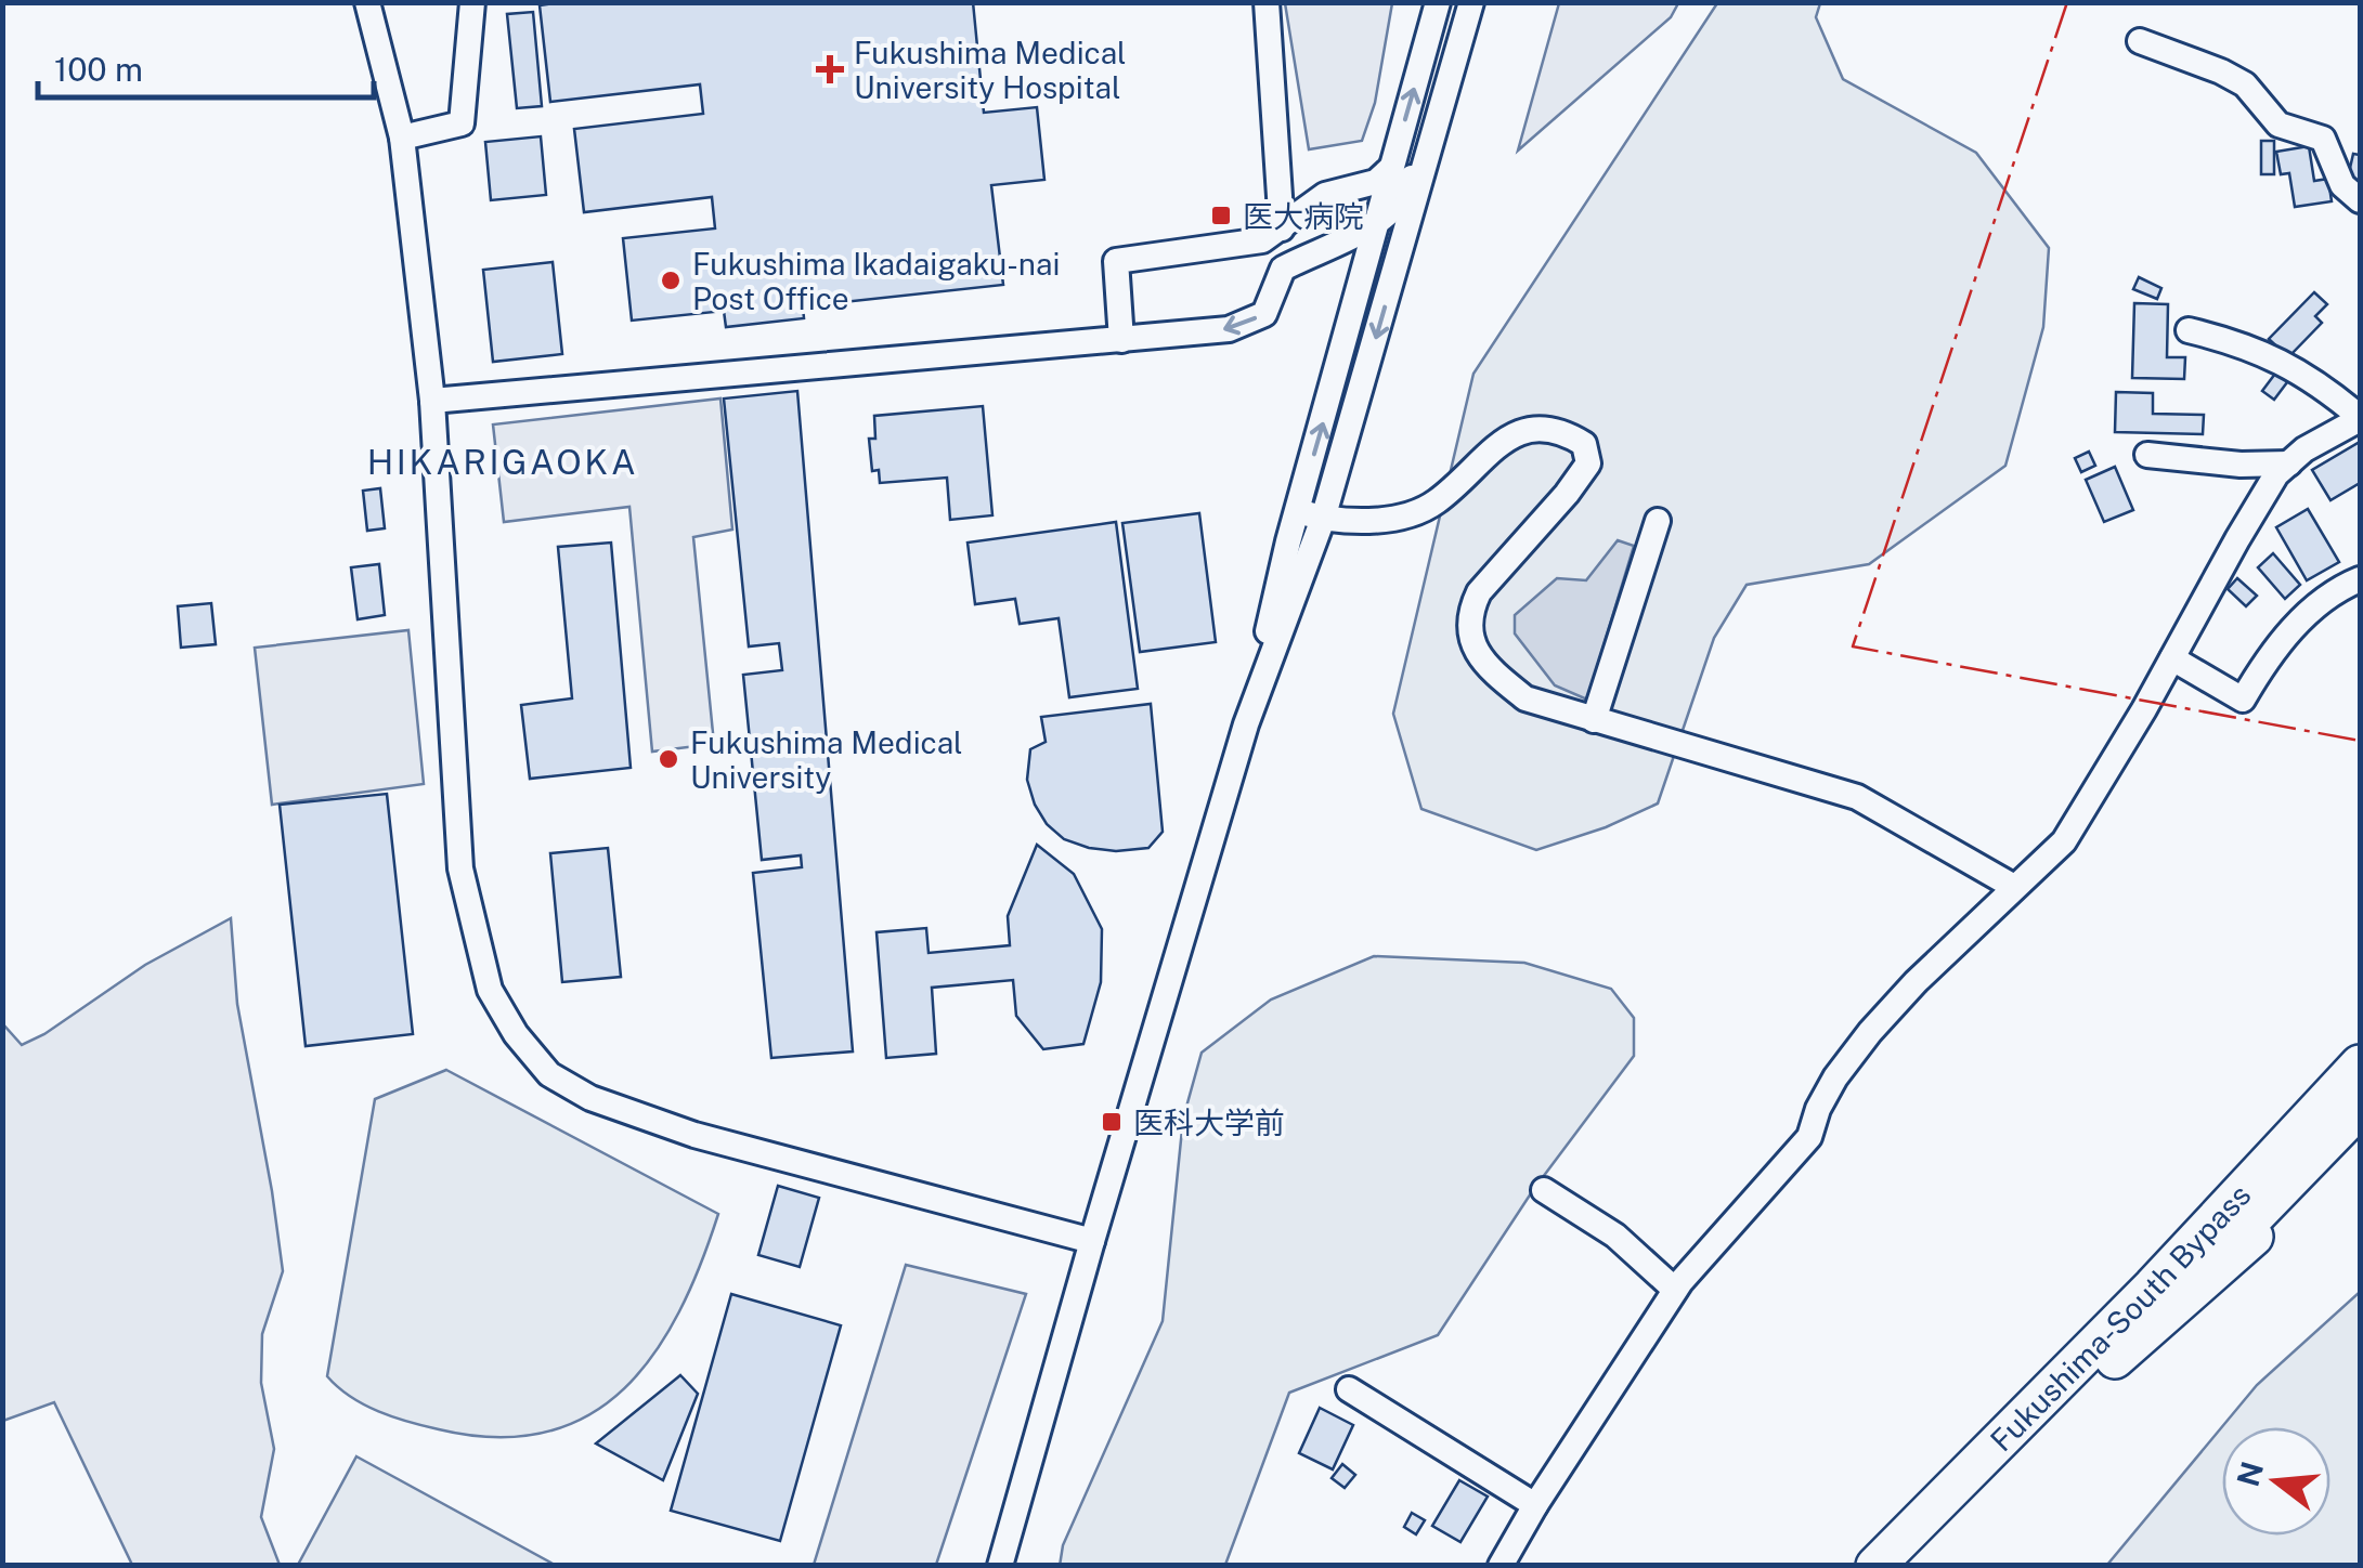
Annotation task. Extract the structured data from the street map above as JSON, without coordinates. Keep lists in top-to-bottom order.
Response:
{
  "streets": {
    "highway": ["Fukushima-South Bypass"]
  },
  "districts": ["HIKARIGAOKA"],
  "places": {
    "health": ["Fukushima Medical University Hospital"],
    "transit": ["医大病院", "医科大学前"],
    "other": ["Fukushima Ikadaigaku-nai Post Office", "Fukushima Medical University"]
  },
  "scale_bar": "100 m",
  "north": "left"
}
